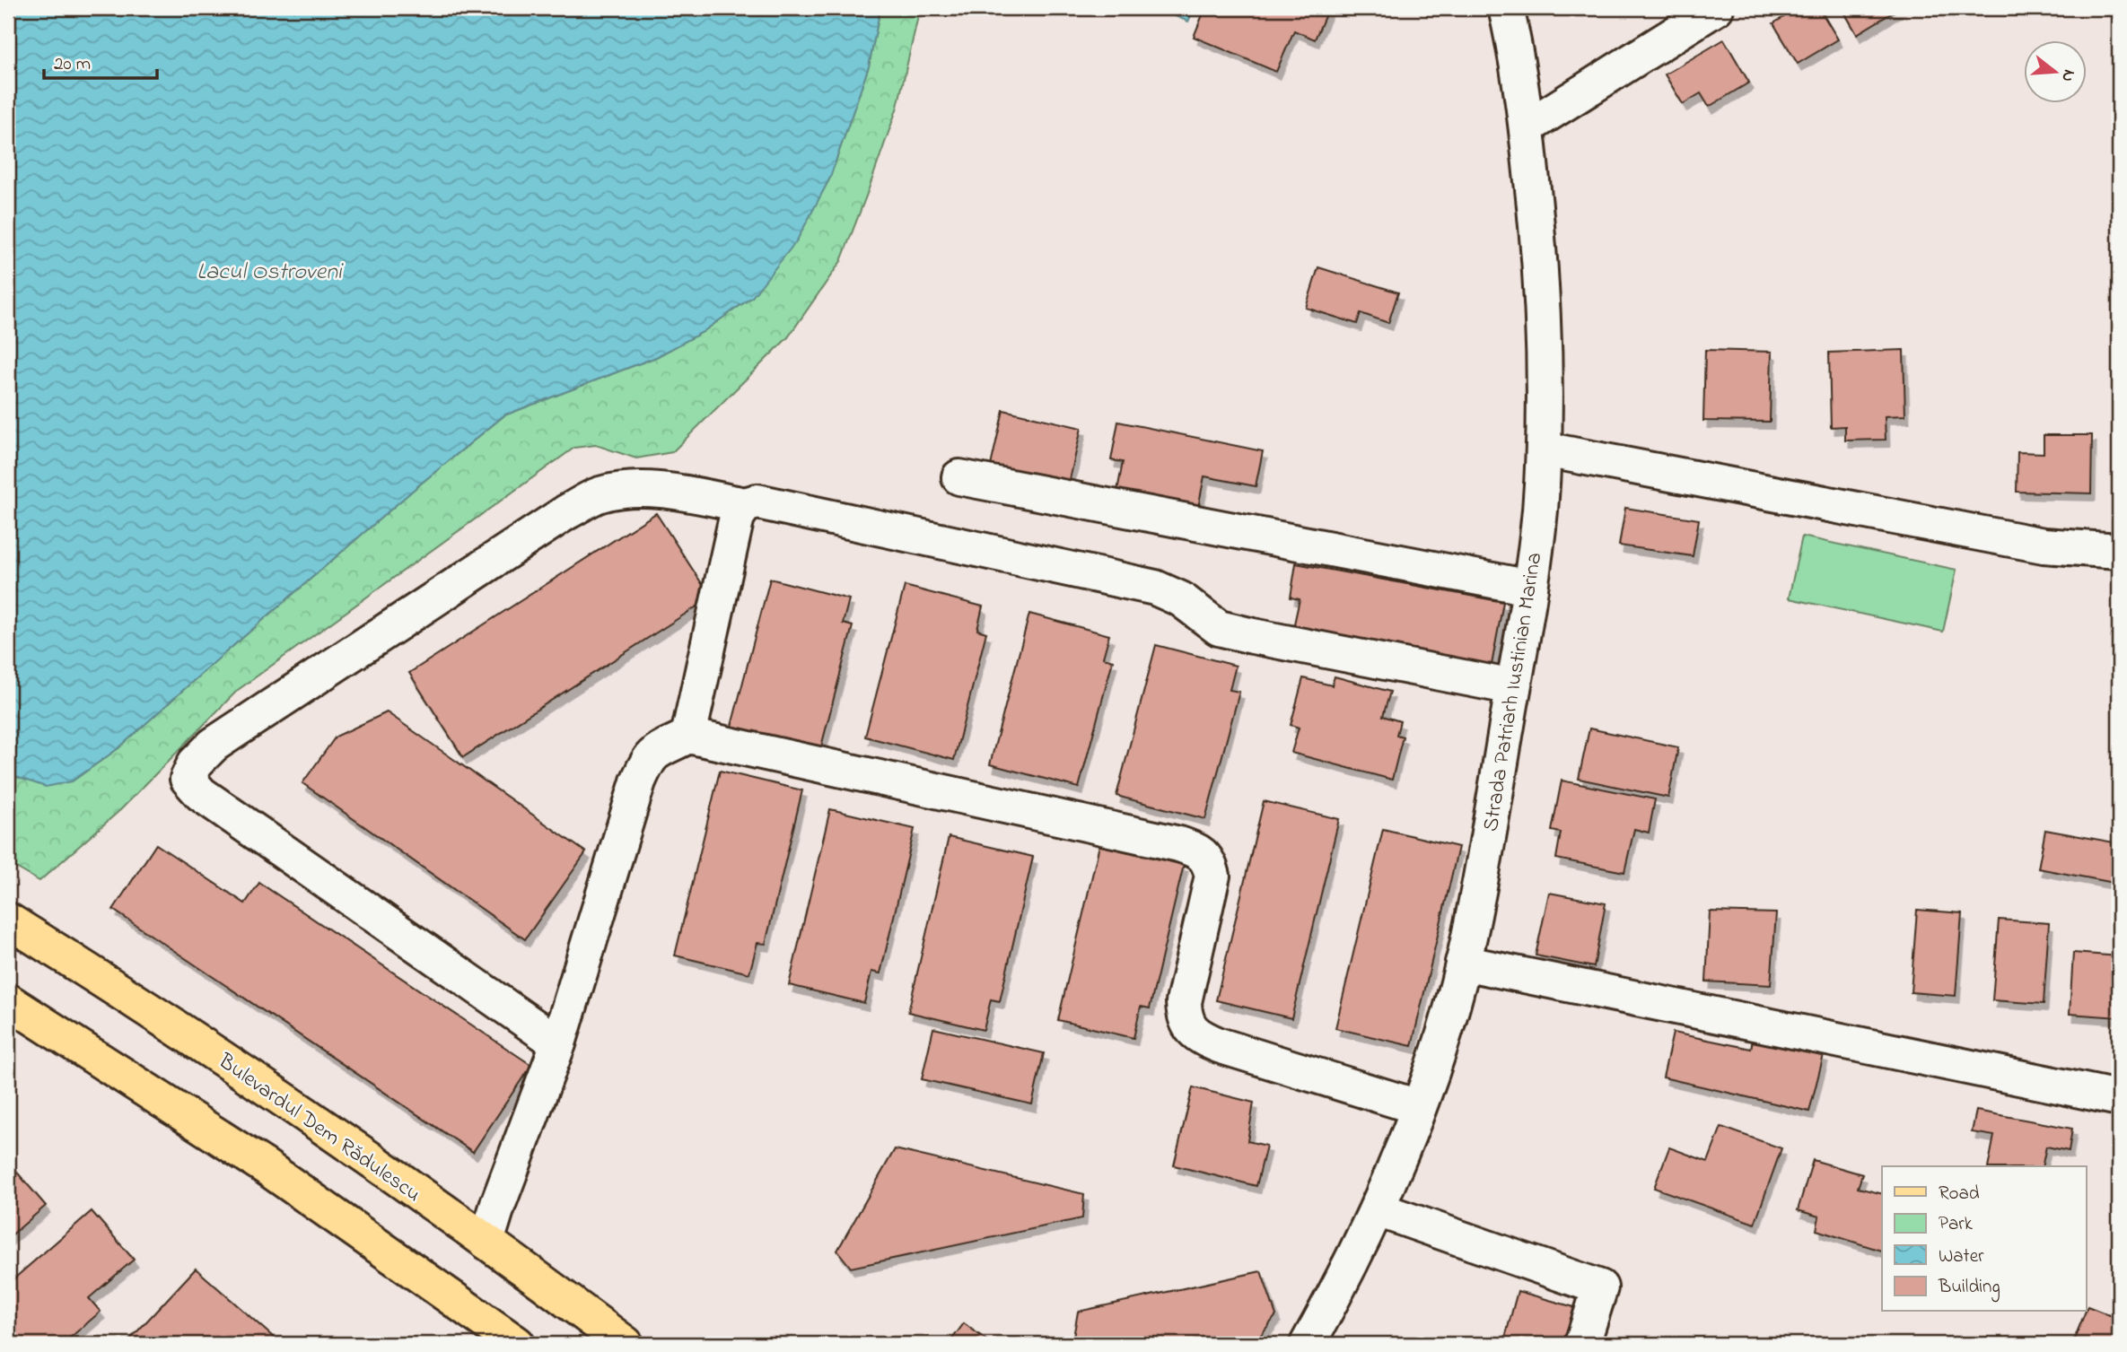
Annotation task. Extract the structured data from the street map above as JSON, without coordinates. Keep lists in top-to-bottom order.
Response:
{
  "streets": {
    "main road": ["Bulevardul Dem Rădulescu"],
    "street": ["Strada Patriarh Iustinian Marina"]
  },
  "water": ["Lacul Ostroveni"],
  "legend": [
    "Road",
    "Park",
    "Water",
    "Building"
  ],
  "scale_bar": "20 m",
  "north": "right"
}
